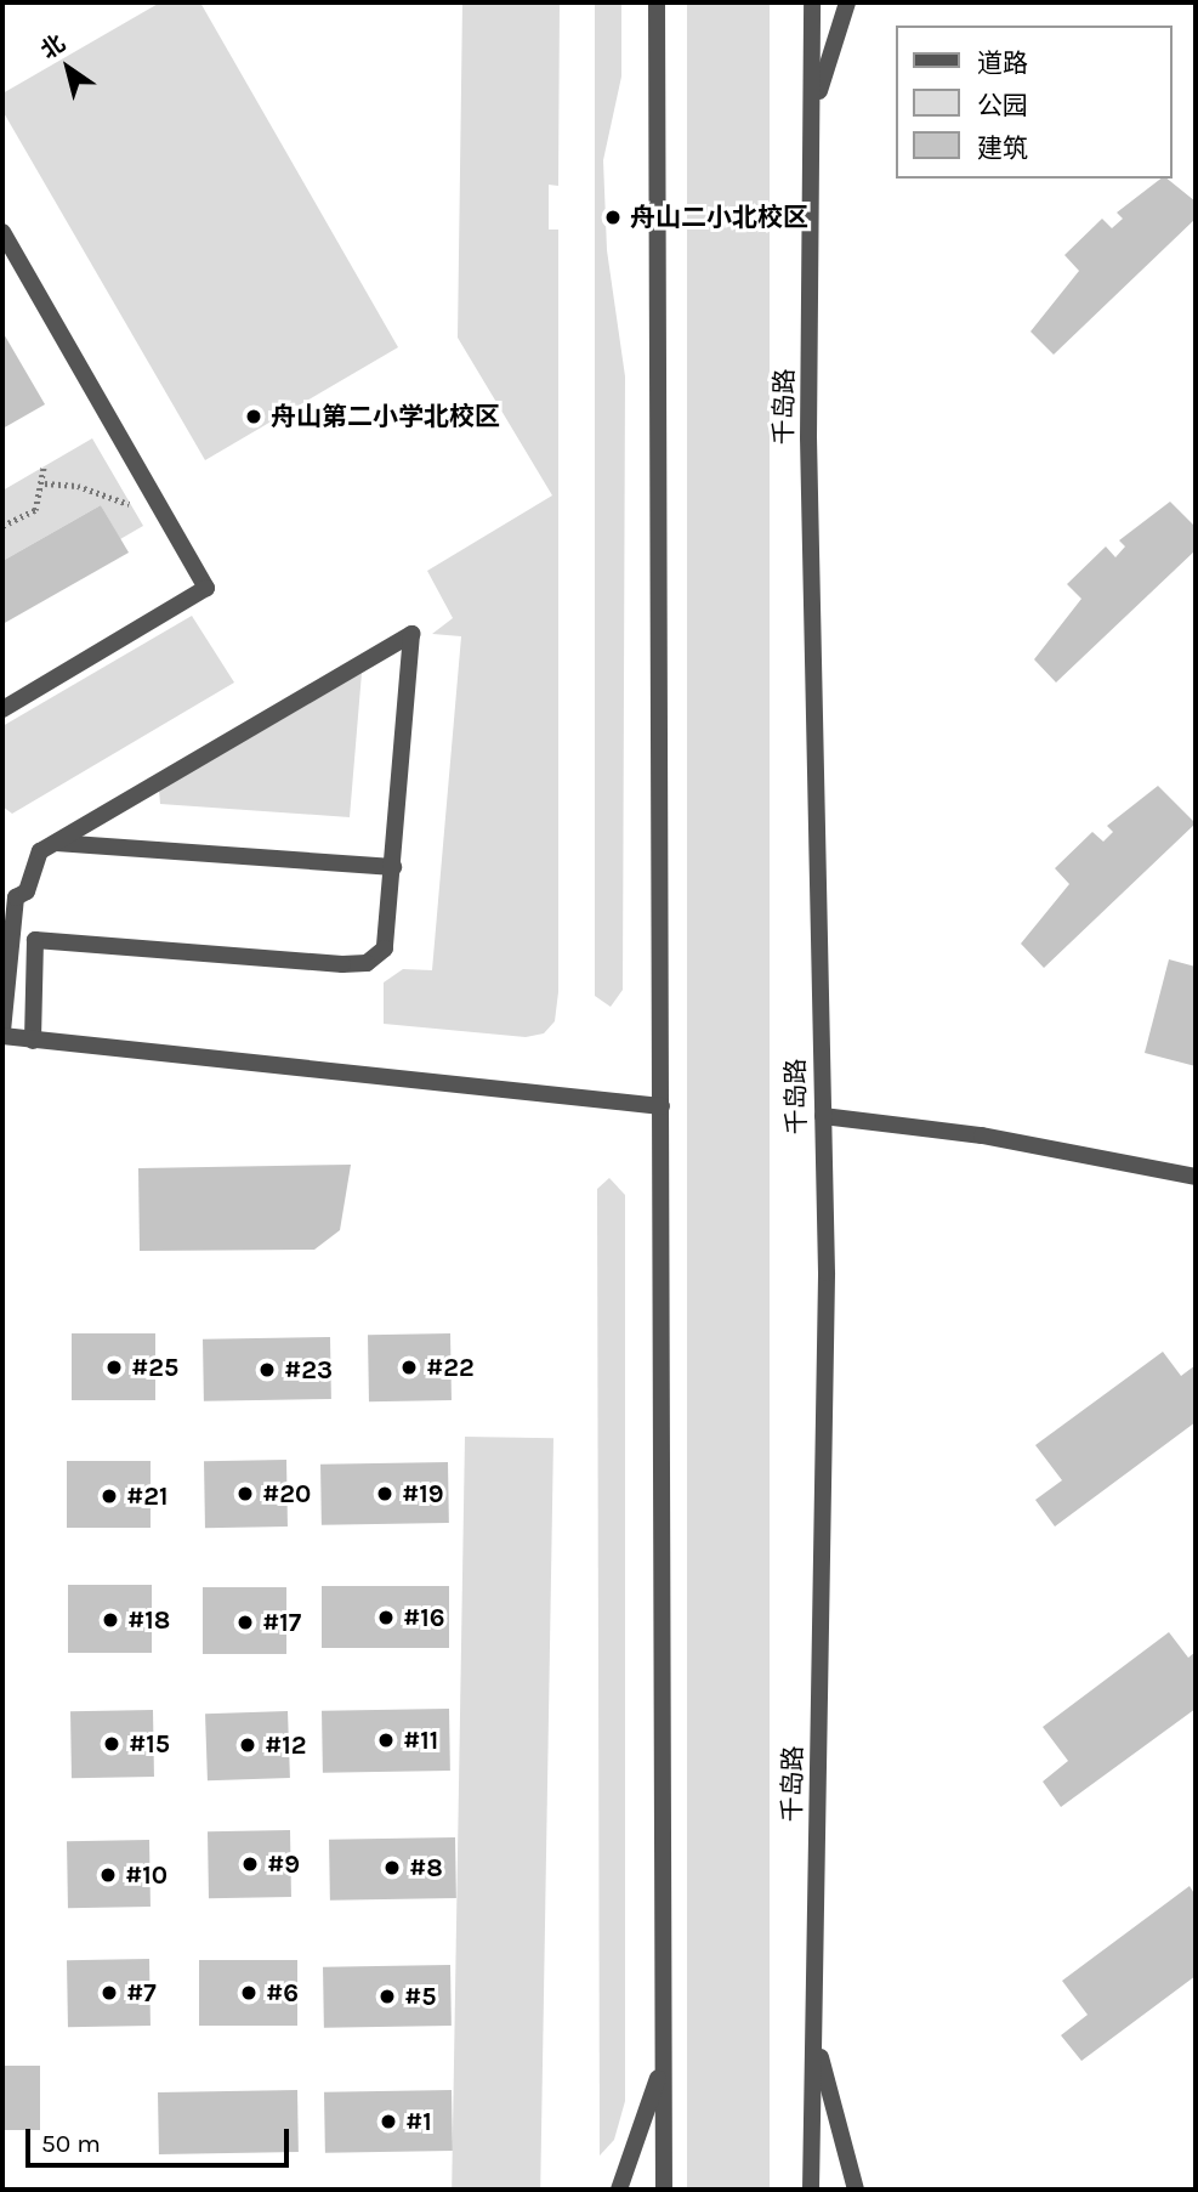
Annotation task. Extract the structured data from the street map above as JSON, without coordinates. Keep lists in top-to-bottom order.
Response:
{
  "streets": {
    "street": ["千岛路"]
  },
  "places": [
    "舟山二小北校区",
    "舟山第二小学北校区",
    "#25",
    "#22",
    "#23",
    "#20",
    "#19",
    "#21",
    "#16",
    "#18",
    "#17",
    "#11",
    "#15",
    "#12",
    "#9",
    "#8",
    "#10",
    "#7",
    "#6",
    "#5",
    "#1"
  ],
  "legend": ["道路", "公园", "建筑"],
  "scale_bar": "50 m",
  "north": "top left"
}
